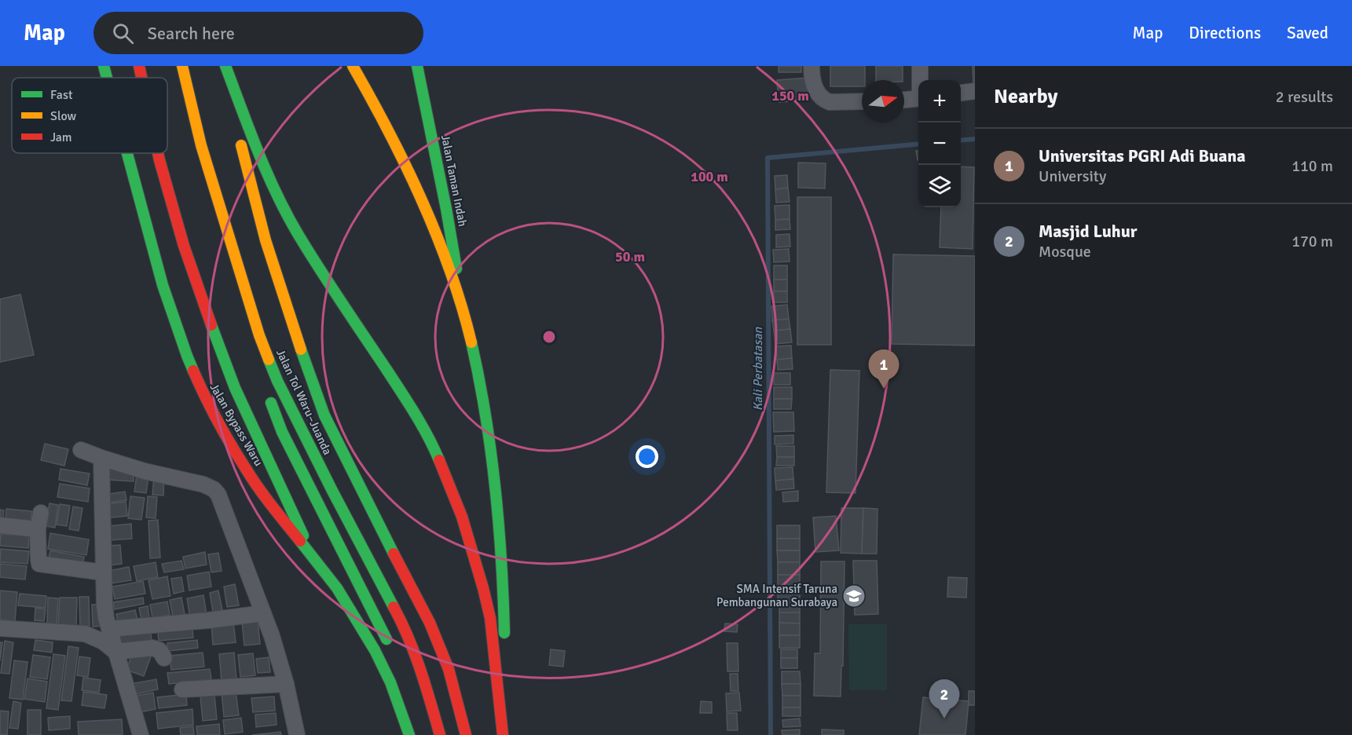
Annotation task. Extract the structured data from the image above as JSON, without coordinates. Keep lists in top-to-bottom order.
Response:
{
  "streets": {
    "main road": ["Jalan Taman Indah", "Jalan Tol Waru–Juanda", "Jalan Bypass Waru"]
  },
  "water": ["Kali Perbatasan"],
  "places": {
    "school or university": ["SMA Intensif Taruna Pembangunan Surabaya"]
  },
  "legend": ["Fast", "Slow", "Jam"],
  "north": "right",
  "page": {
    "header": "Map",
    "search": "Search here",
    "nav": ["Map", "Directions", "Saved"],
    "heading": ["Nearby", "2 results"],
    "map_buttons": ["+", "−"],
    "list": [
      {
        "mark": "1",
        "name": "Universitas PGRI Adi Buana",
        "note": "University",
        "value": "110 m"
      },
      {
        "mark": "2",
        "name": "Masjid Luhur",
        "note": "Mosque",
        "value": "170 m"
      }
    ],
    "pins": ["1", "2"]
  },
  "rings": ["150 m", "100 m", "50 m"]
}
